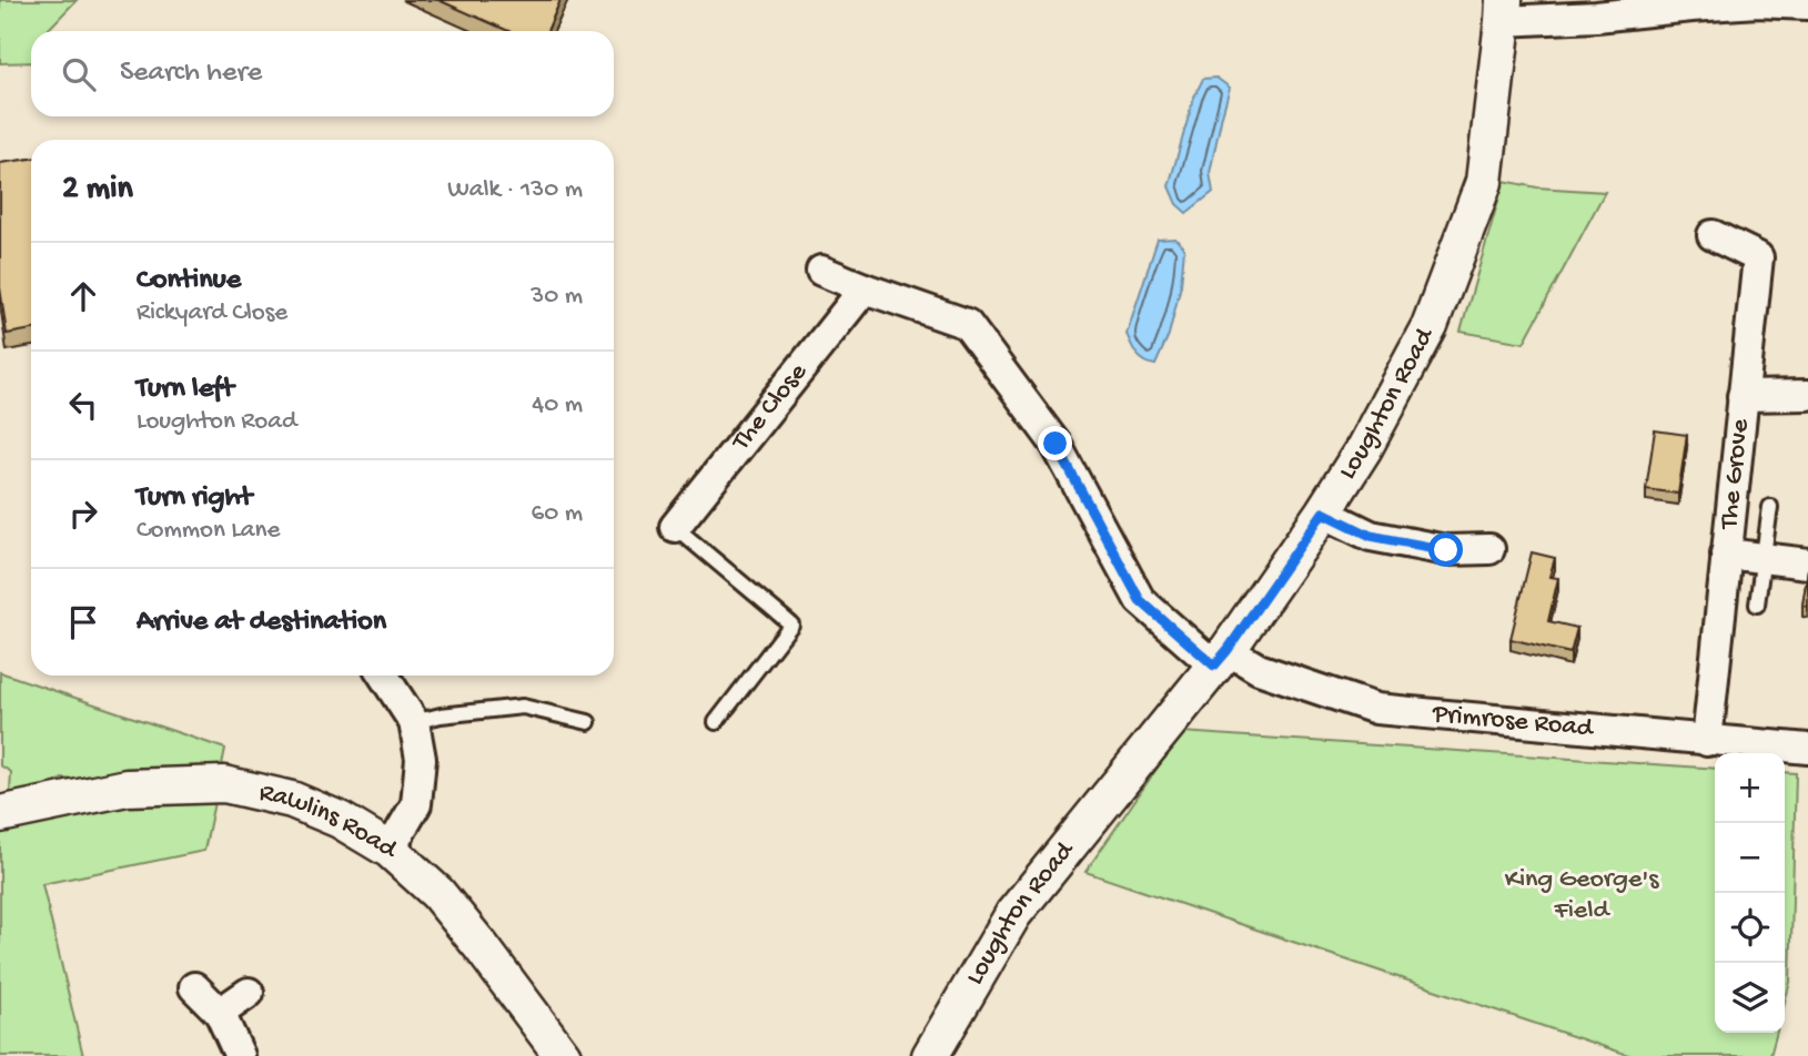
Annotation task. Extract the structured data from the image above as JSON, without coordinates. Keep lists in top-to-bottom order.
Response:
{
  "streets": {
    "street": [
      "Loughton Road",
      "The Close",
      "The Grove",
      "Primrose Road",
      "Rawlins Road"
    ]
  },
  "crossings": [
    ["Loughton Road", "Primrose Road"],
    ["The Close", "Primrose Road"],
    ["The Grove", "Primrose Road"]
  ],
  "parks": ["King George's Field"],
  "page": {
    "search": "Search here",
    "heading": ["2 min", "Walk · 130 m"],
    "list": [
      ["Continue", "Rickyard Close", "30 m"],
      ["Turn left", "Loughton Road", "40 m"],
      ["Turn right", "Common Lane", "60 m"],
      "Arrive at destination"
    ],
    "map_buttons": ["+", "−"]
  }
}
